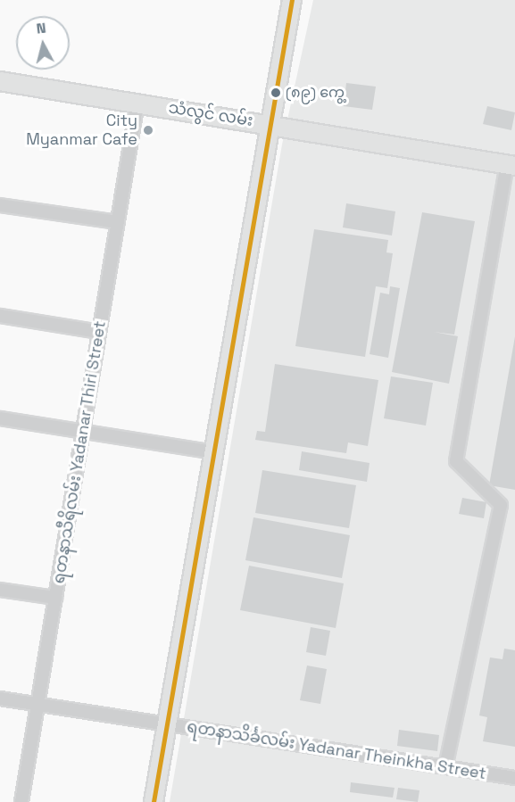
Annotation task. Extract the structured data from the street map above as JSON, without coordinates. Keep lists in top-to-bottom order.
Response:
{
  "streets": {
    "street": ["သံလွင် လမ်း", "ရတနာသီရိလမ်း Yadanar Thiri Street", "ရတနာသိင်္ခလမ်း Yadanar Theinkha Street"]
  },
  "crossings": [
    ["သံလွင် လမ်း", "ရတနာသီရိလမ်း Yadanar Thiri Street"],
    ["ရတနာသီရိလမ်း Yadanar Thiri Street", "ရတနာသိင်္ခလမ်း Yadanar Theinkha Street"]
  ],
  "places": ["(၈၉) ကွေ့", "City Myanmar Cafe"],
  "north": "top"
}
